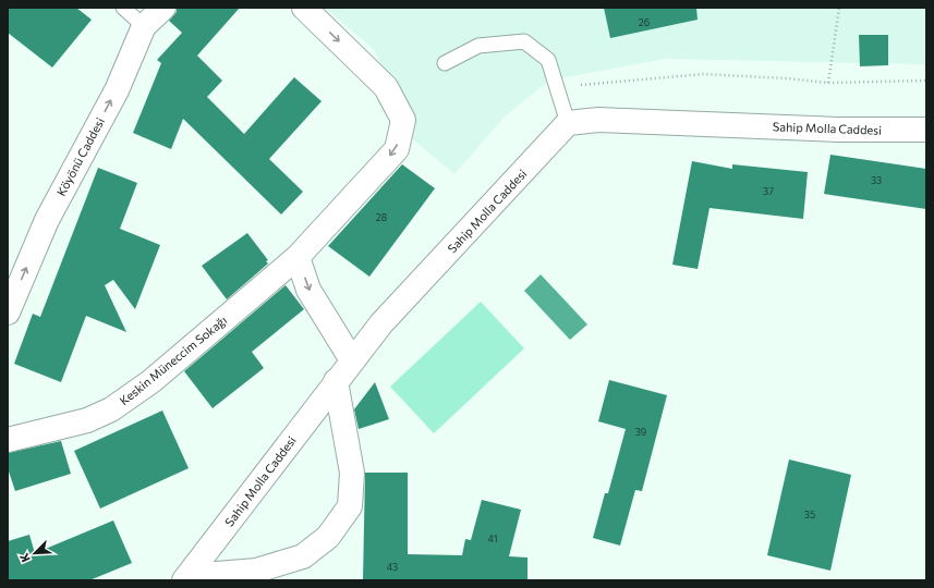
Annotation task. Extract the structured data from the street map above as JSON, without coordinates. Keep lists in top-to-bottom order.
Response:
{
  "streets": {
    "street": ["Sahip Molla Caddesi", "Köyönü Caddesi", "Keskin Müneccim Sokağı"]
  },
  "one_way": ["Köyönü Caddesi"],
  "house_numbers": [
    "26",
    "33",
    "37",
    "28",
    "39",
    "35",
    "41",
    "43"
  ],
  "north": "bottom left"
}
